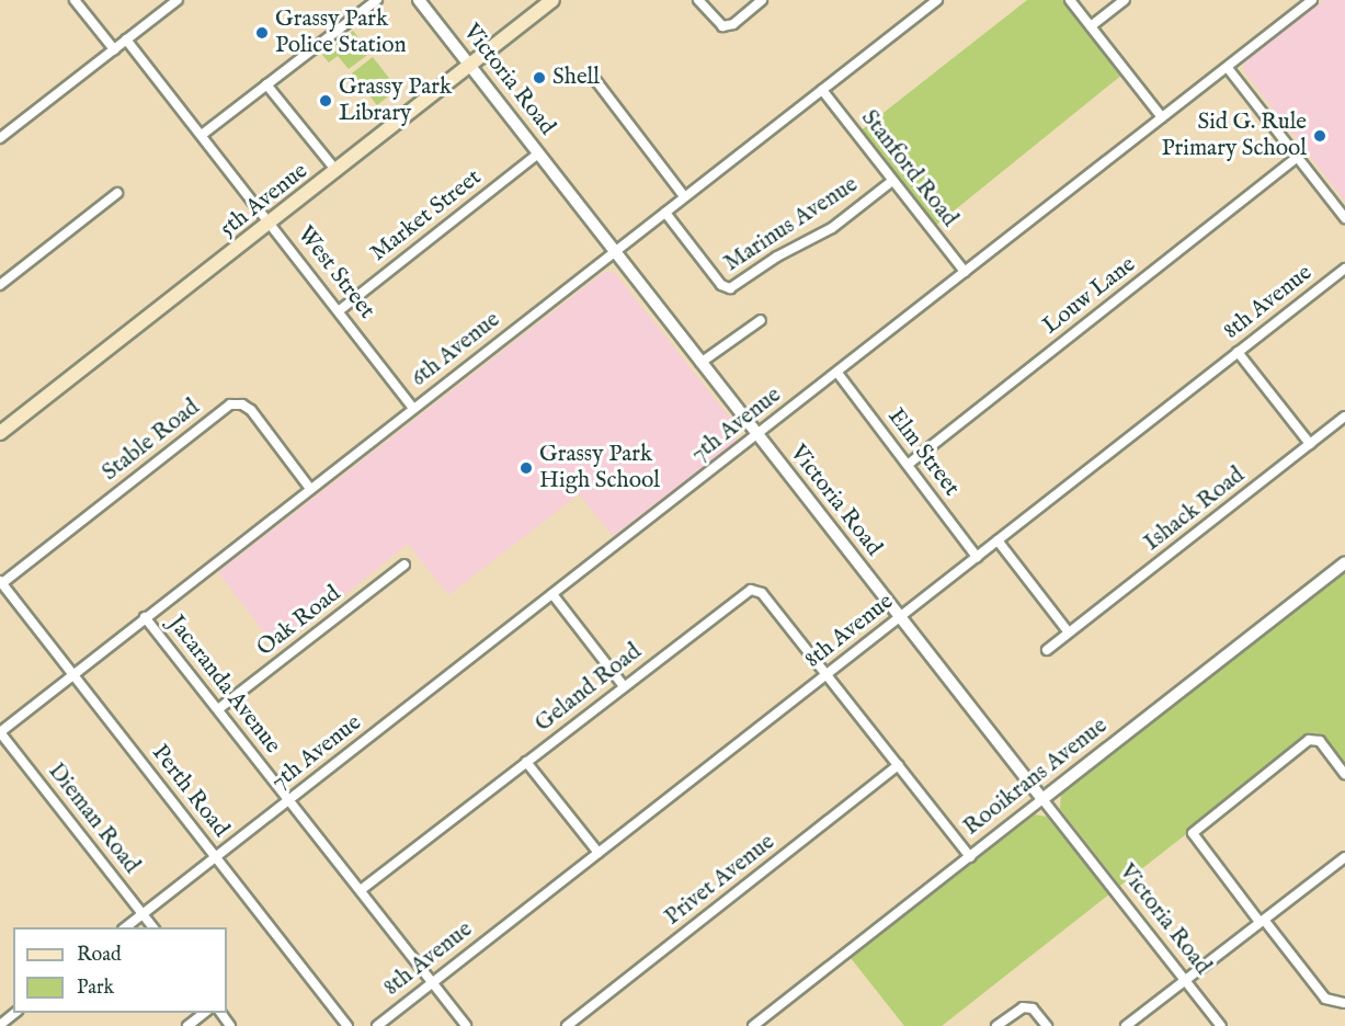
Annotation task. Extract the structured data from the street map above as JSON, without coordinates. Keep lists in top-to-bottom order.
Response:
{
  "streets": {
    "main road": ["5th Avenue"],
    "street": [
      "Victoria Road",
      "Stanford Road",
      "Market Street",
      "Marinus Avenue",
      "West Street",
      "Louw Lane",
      "8th Avenue",
      "6th Avenue",
      "7th Avenue",
      "Stable Road",
      "Elm Street",
      "Ishack Road",
      "Oak Road",
      "Jacaranda Avenue",
      "Geland Road",
      "Rooikrans Avenue",
      "Perth Road",
      "Dieman Road",
      "Privet Avenue"
    ]
  },
  "crossings": [
    ["Victoria Road", "5th Avenue"],
    ["Victoria Road", "Market Street"],
    ["Victoria Road", "8th Avenue"],
    ["Victoria Road", "6th Avenue"],
    ["Victoria Road", "7th Avenue"],
    ["Victoria Road", "Rooikrans Avenue"],
    ["Stanford Road", "Marinus Avenue"],
    ["Stanford Road", "6th Avenue"],
    ["Stanford Road", "7th Avenue"],
    ["5th Avenue", "West Street"],
    ["Market Street", "West Street"],
    ["Marinus Avenue", "6th Avenue"],
    ["West Street", "6th Avenue"],
    ["Louw Lane", "Elm Street"],
    ["8th Avenue", "Elm Street"],
    ["8th Avenue", "Jacaranda Avenue"],
    ["8th Avenue", "Geland Road"],
    ["6th Avenue", "Stable Road"],
    ["6th Avenue", "Jacaranda Avenue"],
    ["6th Avenue", "Perth Road"],
    ["6th Avenue", "Dieman Road"],
    ["7th Avenue", "Elm Street"],
    ["7th Avenue", "Jacaranda Avenue"],
    ["7th Avenue", "Perth Road"],
    ["7th Avenue", "Dieman Road"],
    ["Stable Road", "Perth Road"],
    ["Oak Road", "Jacaranda Avenue"],
    ["Jacaranda Avenue", "Geland Road"]
  ],
  "places": [
    "Grassy Park Police Station",
    "Shell",
    "Grassy Park Library",
    "Sid G. Rule Primary School",
    "Grassy Park High School"
  ],
  "legend": ["Road", "Park"]
}
